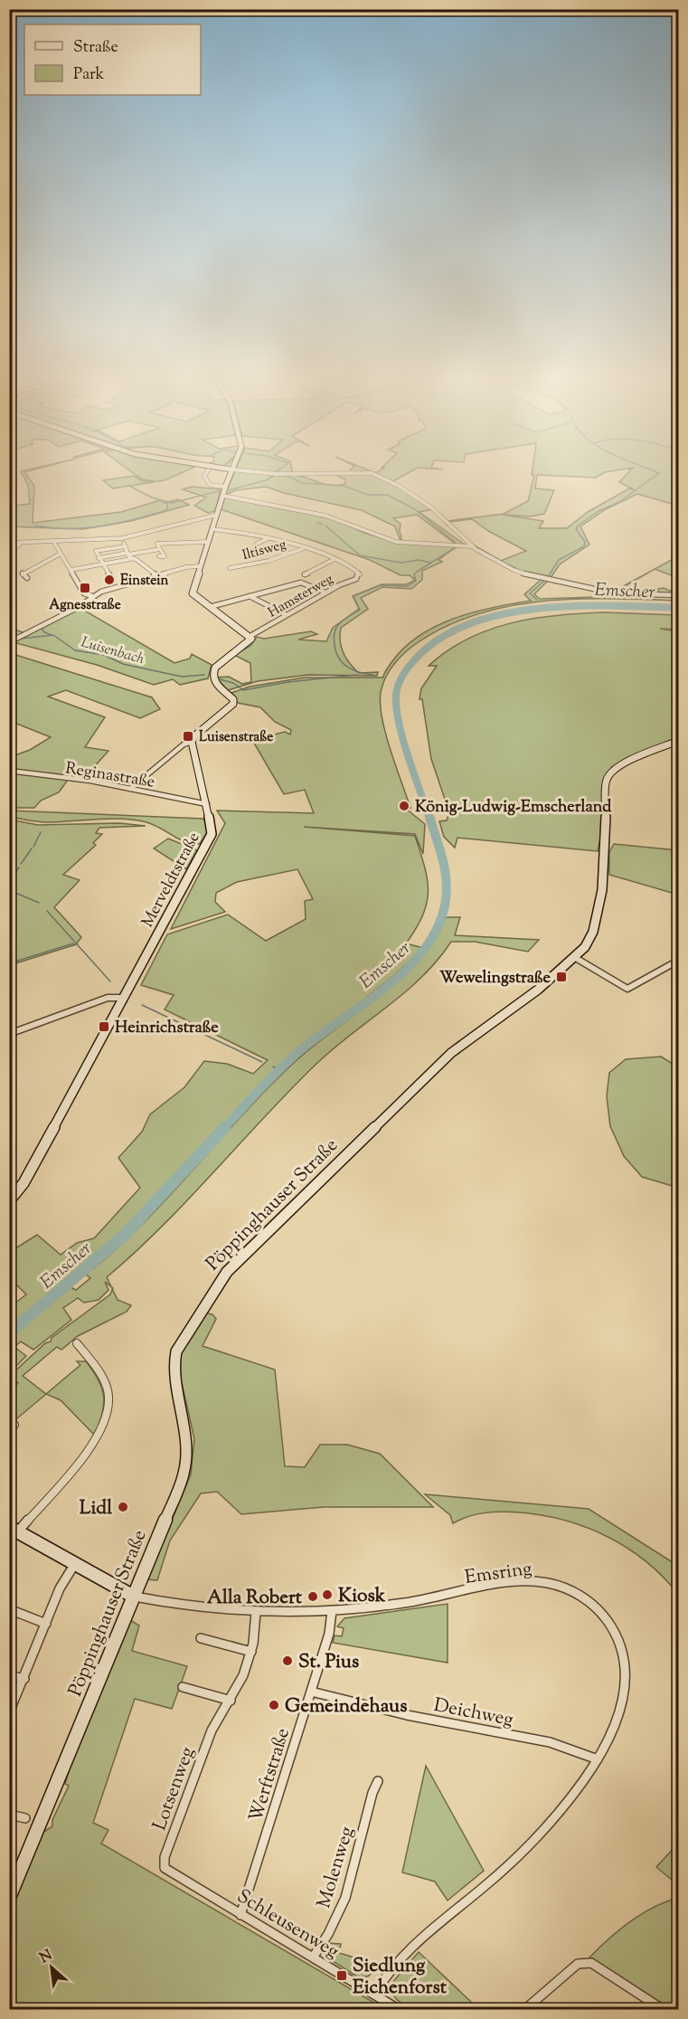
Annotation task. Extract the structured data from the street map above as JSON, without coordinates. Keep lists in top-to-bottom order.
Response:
{
  "streets": {
    "main road": ["Merveldtstraße", "Pöppinghauser Straße"],
    "street": [
      "Iltisweg",
      "Hamsterweg",
      "Reginastraße",
      "Emsring",
      "Deichweg",
      "Werftstraße",
      "Lotsenweg",
      "Molenweg",
      "Schleusenweg"
    ]
  },
  "crossings": [
    ["Reginastraße", "Merveldtstraße"],
    ["Pöppinghauser Straße", "Emsring"],
    ["Emsring", "Deichweg"],
    ["Emsring", "Werftstraße"],
    ["Emsring", "Lotsenweg"],
    ["Emsring", "Schleusenweg"],
    ["Deichweg", "Werftstraße"],
    ["Werftstraße", "Schleusenweg"],
    ["Lotsenweg", "Schleusenweg"],
    ["Molenweg", "Schleusenweg"]
  ],
  "water": ["Emscher", "Luisenbach"],
  "places": {
    "other": [
      "Einstein",
      "König-Ludwig-Emscherland",
      "Lidl",
      "Kiosk",
      "Alla Robert",
      "St. Pius",
      "Gemeindehaus"
    ],
    "transit": [
      "Agnesstraße",
      "Luisenstraße",
      "Wewelingstraße",
      "Heinrichstraße",
      "Siedlung Eichenforst"
    ]
  },
  "legend": ["Straße", "Park"],
  "north": "top left"
}
